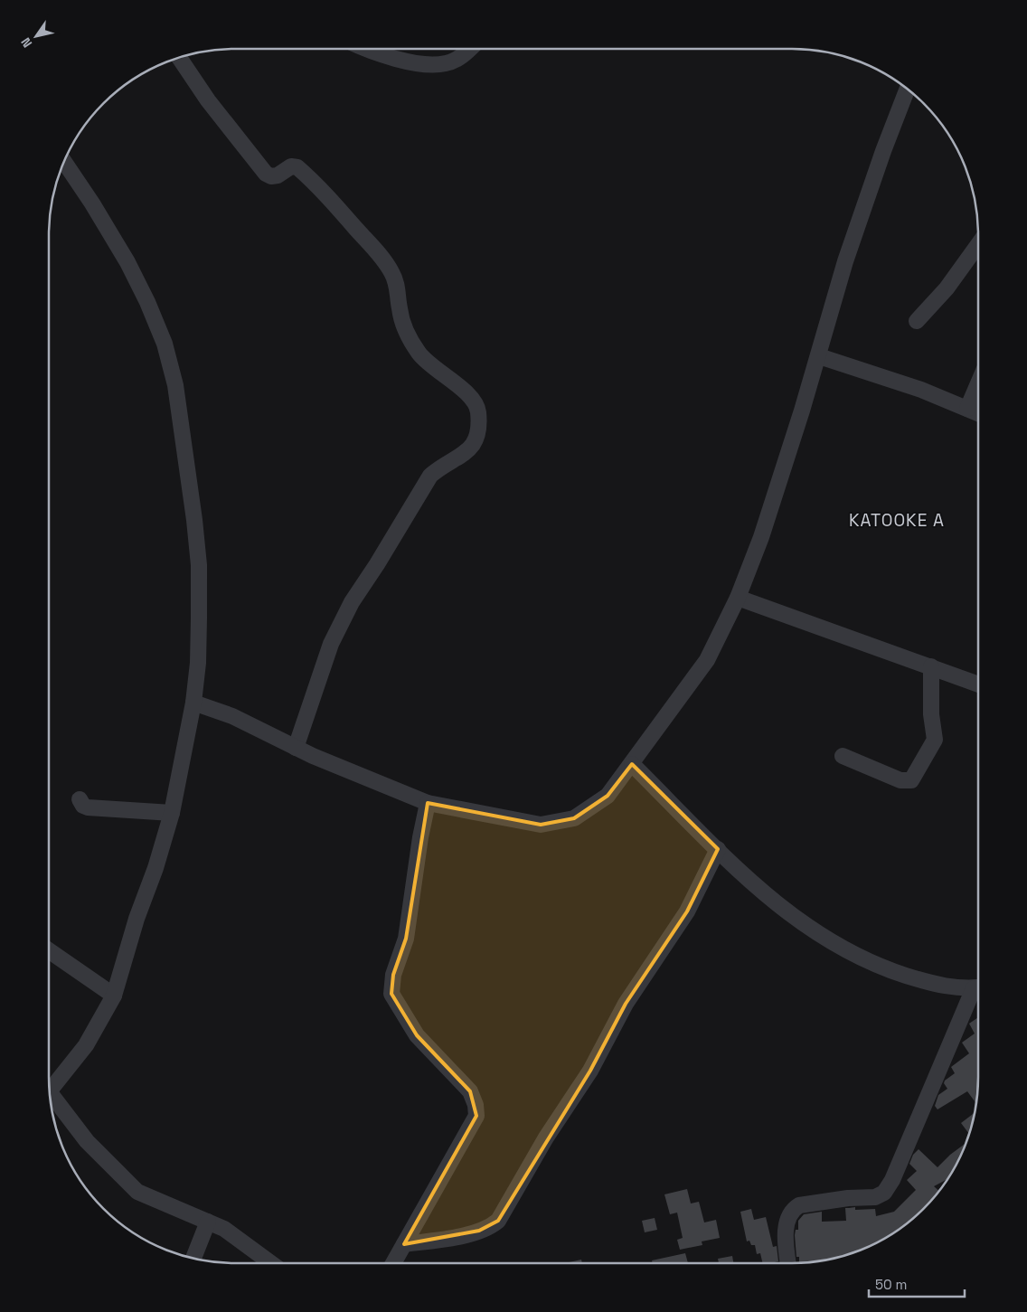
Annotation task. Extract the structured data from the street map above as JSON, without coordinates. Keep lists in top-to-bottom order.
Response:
{
  "districts": ["KATOOKE A"],
  "scale_bar": "50 m",
  "north": "bottom left"
}
